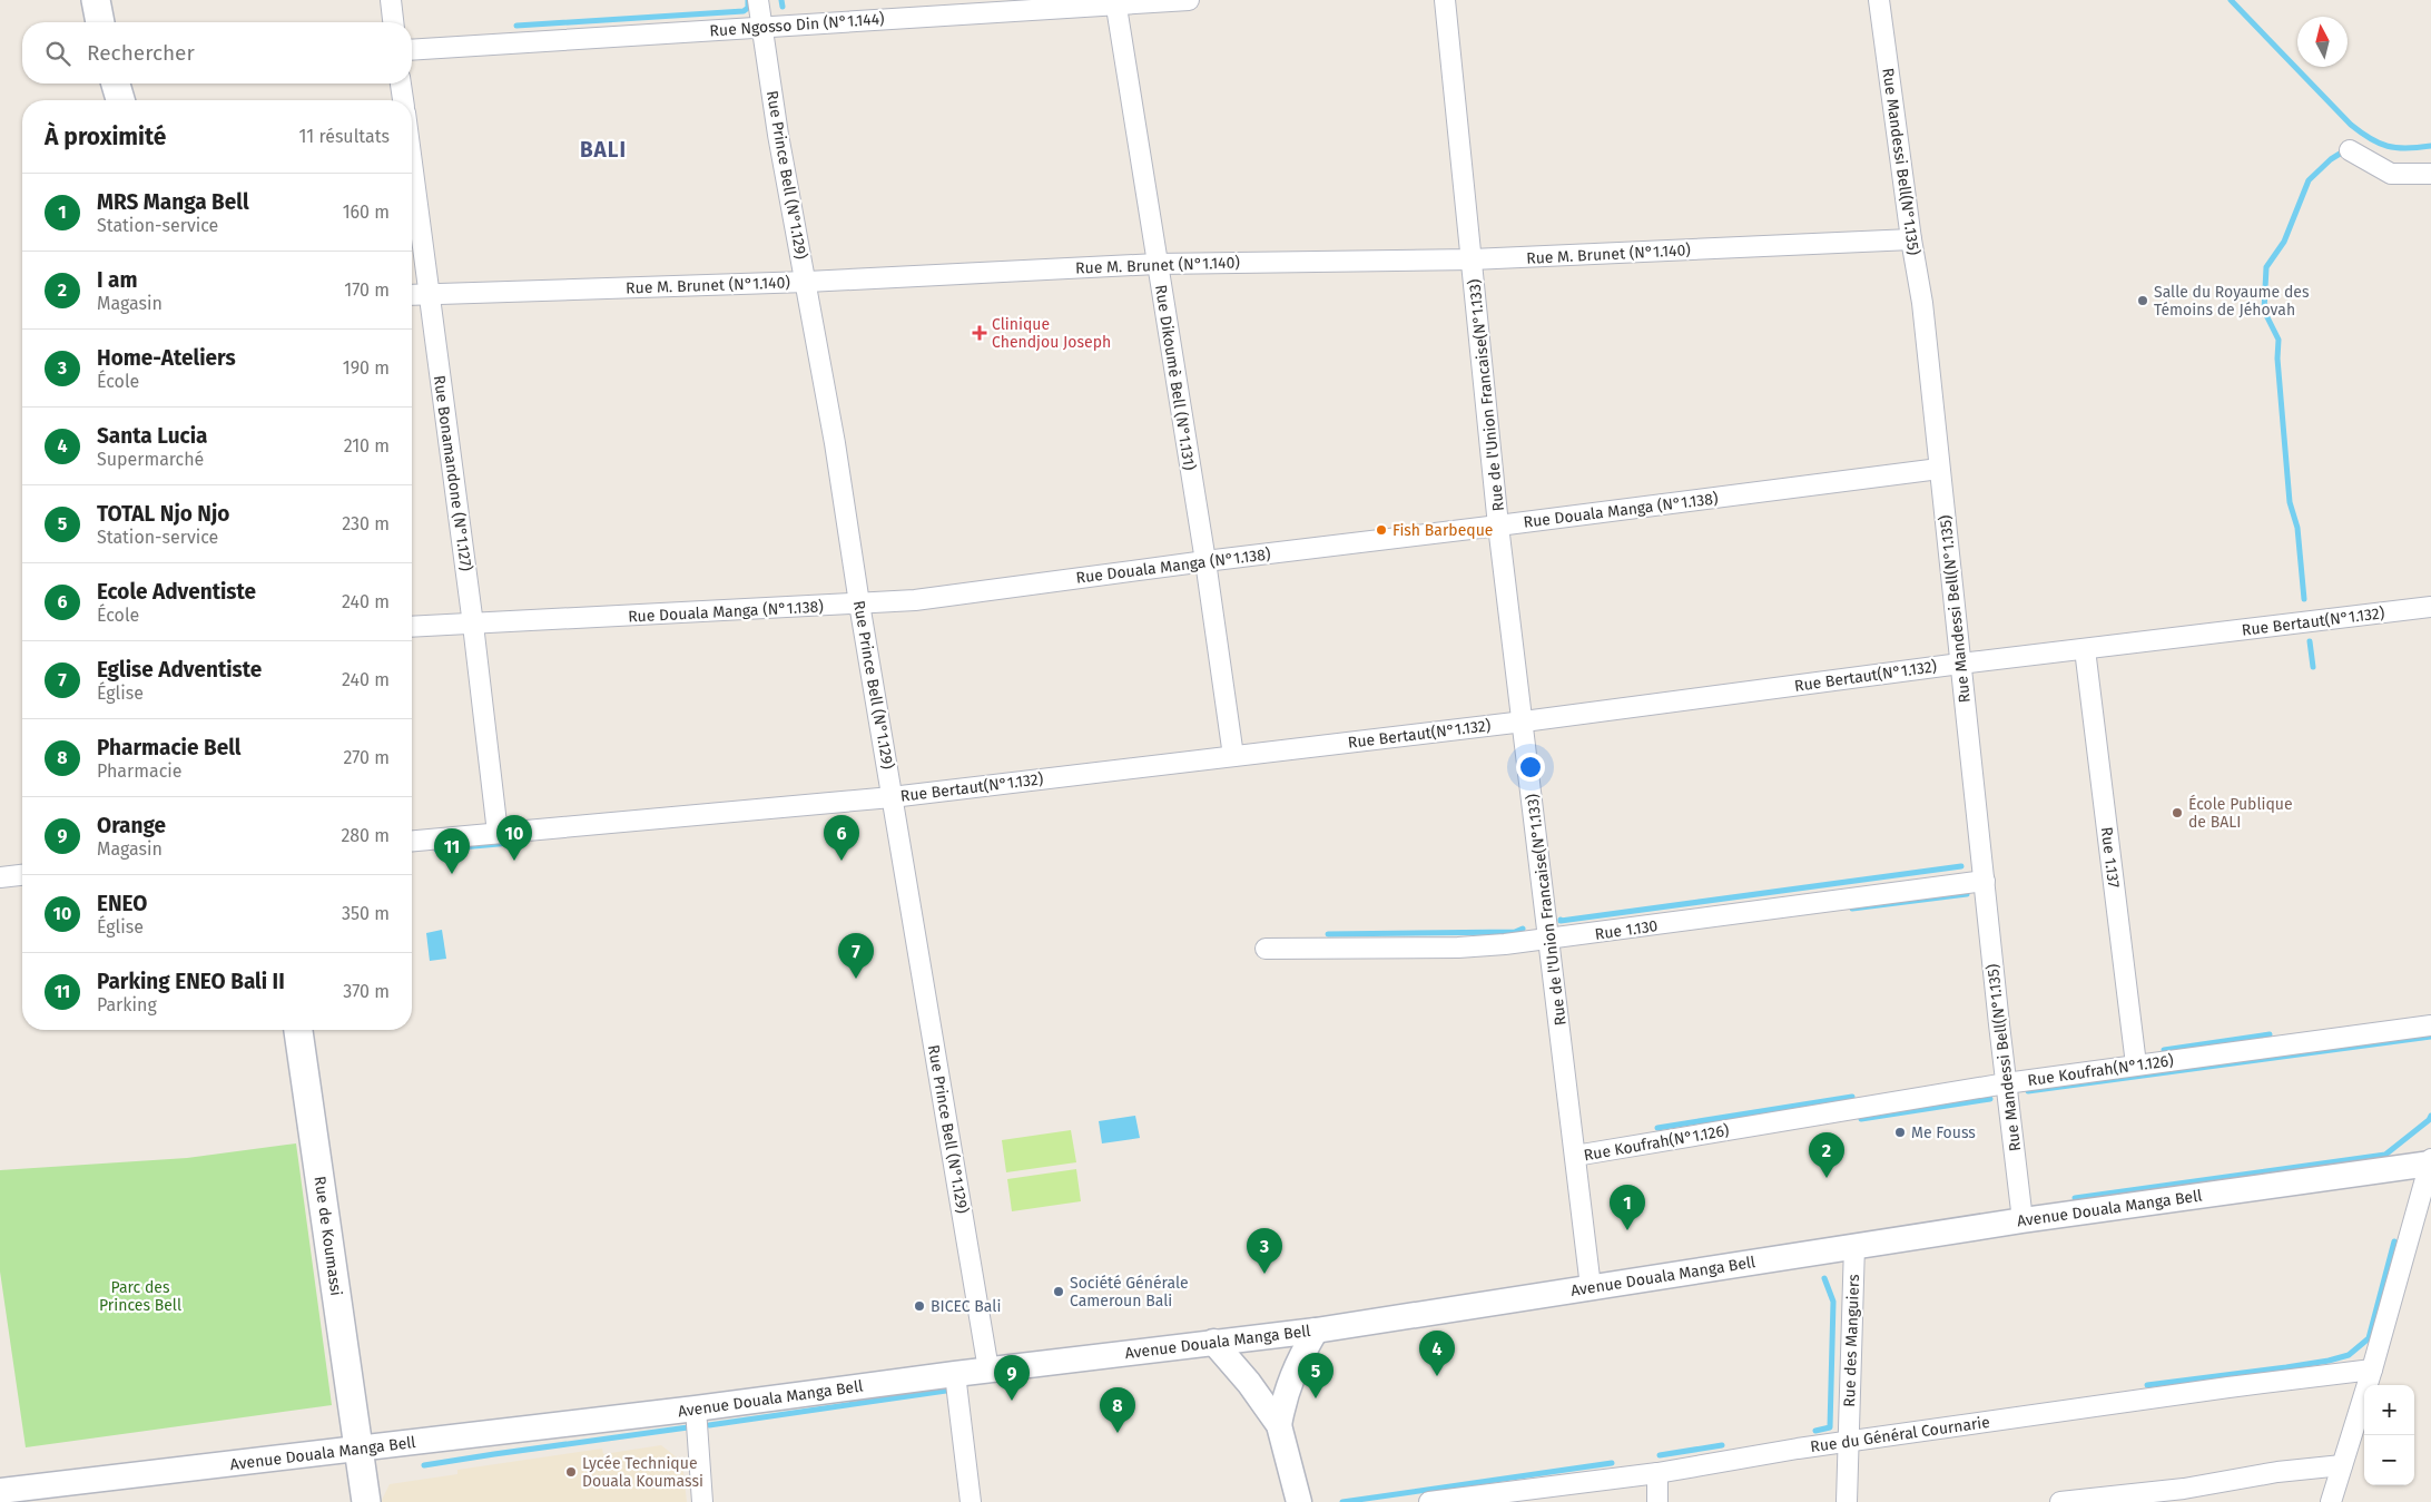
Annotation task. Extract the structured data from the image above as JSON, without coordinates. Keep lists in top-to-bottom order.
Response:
{
  "streets": {
    "main road": ["Rue de Koumassi"],
    "street": [
      "Rue Ngosso Din (N°1.144)",
      "Rue Mandessi Bell(N°1.135)",
      "Rue Prince Bell (N°1.129)",
      "Rue M. Brunet (N°1.140)",
      "Rue Dikoumè Bell (N°1.131)",
      "Rue de l'Union Francaise(N°1.133)",
      "Rue Bonamandone (N°1.127)",
      "Rue Douala Manga (N°1.138)",
      "Rue Bertaut(N°1.132)",
      "Rue 1.137",
      "Rue 1.130",
      "Rue Koufrah(N°1.126)",
      "Avenue Douala Manga Bell",
      "Rue des Manguiers",
      "Rue du Général Cournarie"
    ]
  },
  "crossings": [
    ["Rue Ngosso Din (N°1.144)", "Rue Prince Bell (N°1.129)"],
    ["Rue Ngosso Din (N°1.144)", "Rue Dikoumè Bell (N°1.131)"],
    ["Rue Mandessi Bell(N°1.135)", "Rue M. Brunet (N°1.140)"],
    ["Rue Mandessi Bell(N°1.135)", "Rue Douala Manga (N°1.138)"],
    ["Rue Mandessi Bell(N°1.135)", "Rue Bertaut(N°1.132)"],
    ["Rue Mandessi Bell(N°1.135)", "Rue 1.130"],
    ["Rue Mandessi Bell(N°1.135)", "Rue Koufrah(N°1.126)"],
    ["Rue Mandessi Bell(N°1.135)", "Avenue Douala Manga Bell"],
    ["Rue Prince Bell (N°1.129)", "Rue M. Brunet (N°1.140)"],
    ["Rue Prince Bell (N°1.129)", "Rue Douala Manga (N°1.138)"],
    ["Rue Prince Bell (N°1.129)", "Rue Bertaut(N°1.132)"],
    ["Rue Prince Bell (N°1.129)", "Avenue Douala Manga Bell"],
    ["Rue M. Brunet (N°1.140)", "Rue Dikoumè Bell (N°1.131)"],
    ["Rue M. Brunet (N°1.140)", "Rue de l'Union Francaise(N°1.133)"],
    ["Rue M. Brunet (N°1.140)", "Rue Bonamandone (N°1.127)"],
    ["Rue Dikoumè Bell (N°1.131)", "Rue Douala Manga (N°1.138)"],
    ["Rue Dikoumè Bell (N°1.131)", "Rue Bertaut(N°1.132)"],
    ["Rue de l'Union Francaise(N°1.133)", "Rue Douala Manga (N°1.138)"],
    ["Rue de l'Union Francaise(N°1.133)", "Rue Bertaut(N°1.132)"],
    ["Rue de l'Union Francaise(N°1.133)", "Rue 1.130"],
    ["Rue de l'Union Francaise(N°1.133)", "Rue Koufrah(N°1.126)"],
    ["Rue de l'Union Francaise(N°1.133)", "Avenue Douala Manga Bell"],
    ["Rue Bonamandone (N°1.127)", "Rue Douala Manga (N°1.138)"],
    ["Rue Bonamandone (N°1.127)", "Rue Bertaut(N°1.132)"],
    ["Rue Bertaut(N°1.132)", "Rue 1.137"],
    ["Rue 1.137", "Rue Koufrah(N°1.126)"],
    ["Avenue Douala Manga Bell", "Rue de Koumassi"],
    ["Avenue Douala Manga Bell", "Rue des Manguiers"],
    ["Rue des Manguiers", "Rue du Général Cournarie"]
  ],
  "districts": ["BALI"],
  "parks": ["Parc des Princes Bell"],
  "places": {
    "other": [
      "Salle du Royaume des Témoins de Jéhovah",
      "Fish Barbeque",
      "École Publique de BALI",
      "Me Fouss",
      "Société Générale Cameroun Bali",
      "BICEC Bali",
      "Lycée Technique Douala Koumassi"
    ],
    "health": ["Clinique Chendjou Joseph"]
  },
  "north": "top",
  "page": {
    "search": "Rechercher",
    "heading": ["À proximité", "11 résultats"],
    "list": [
      {
        "mark": "1",
        "name": "MRS Manga Bell",
        "note": "Station-service",
        "value": "160 m"
      },
      {
        "mark": "2",
        "name": "I am",
        "note": "Magasin",
        "value": "170 m"
      },
      {
        "mark": "3",
        "name": "Home-Ateliers",
        "note": "École",
        "value": "190 m"
      },
      {
        "mark": "4",
        "name": "Santa Lucia",
        "note": "Supermarché",
        "value": "210 m"
      },
      {
        "mark": "5",
        "name": "TOTAL Njo Njo",
        "note": "Station-service",
        "value": "230 m"
      },
      {
        "mark": "6",
        "name": "Ecole Adventiste",
        "note": "École",
        "value": "240 m"
      },
      {
        "mark": "7",
        "name": "Eglise Adventiste",
        "note": "Église",
        "value": "240 m"
      },
      {
        "mark": "8",
        "name": "Pharmacie Bell",
        "note": "Pharmacie",
        "value": "270 m"
      },
      {
        "mark": "9",
        "name": "Orange",
        "note": "Magasin",
        "value": "280 m"
      },
      {
        "mark": "10",
        "name": "ENEO",
        "note": "Église",
        "value": "350 m"
      },
      {
        "mark": "11",
        "name": "Parking ENEO Bali II",
        "note": "Parking",
        "value": "370 m"
      }
    ],
    "pins": [
      "6",
      "10",
      "11",
      "7",
      "2",
      "1",
      "3",
      "4",
      "5",
      "9",
      "8"
    ],
    "map_buttons": ["+", "−"]
  }
}
